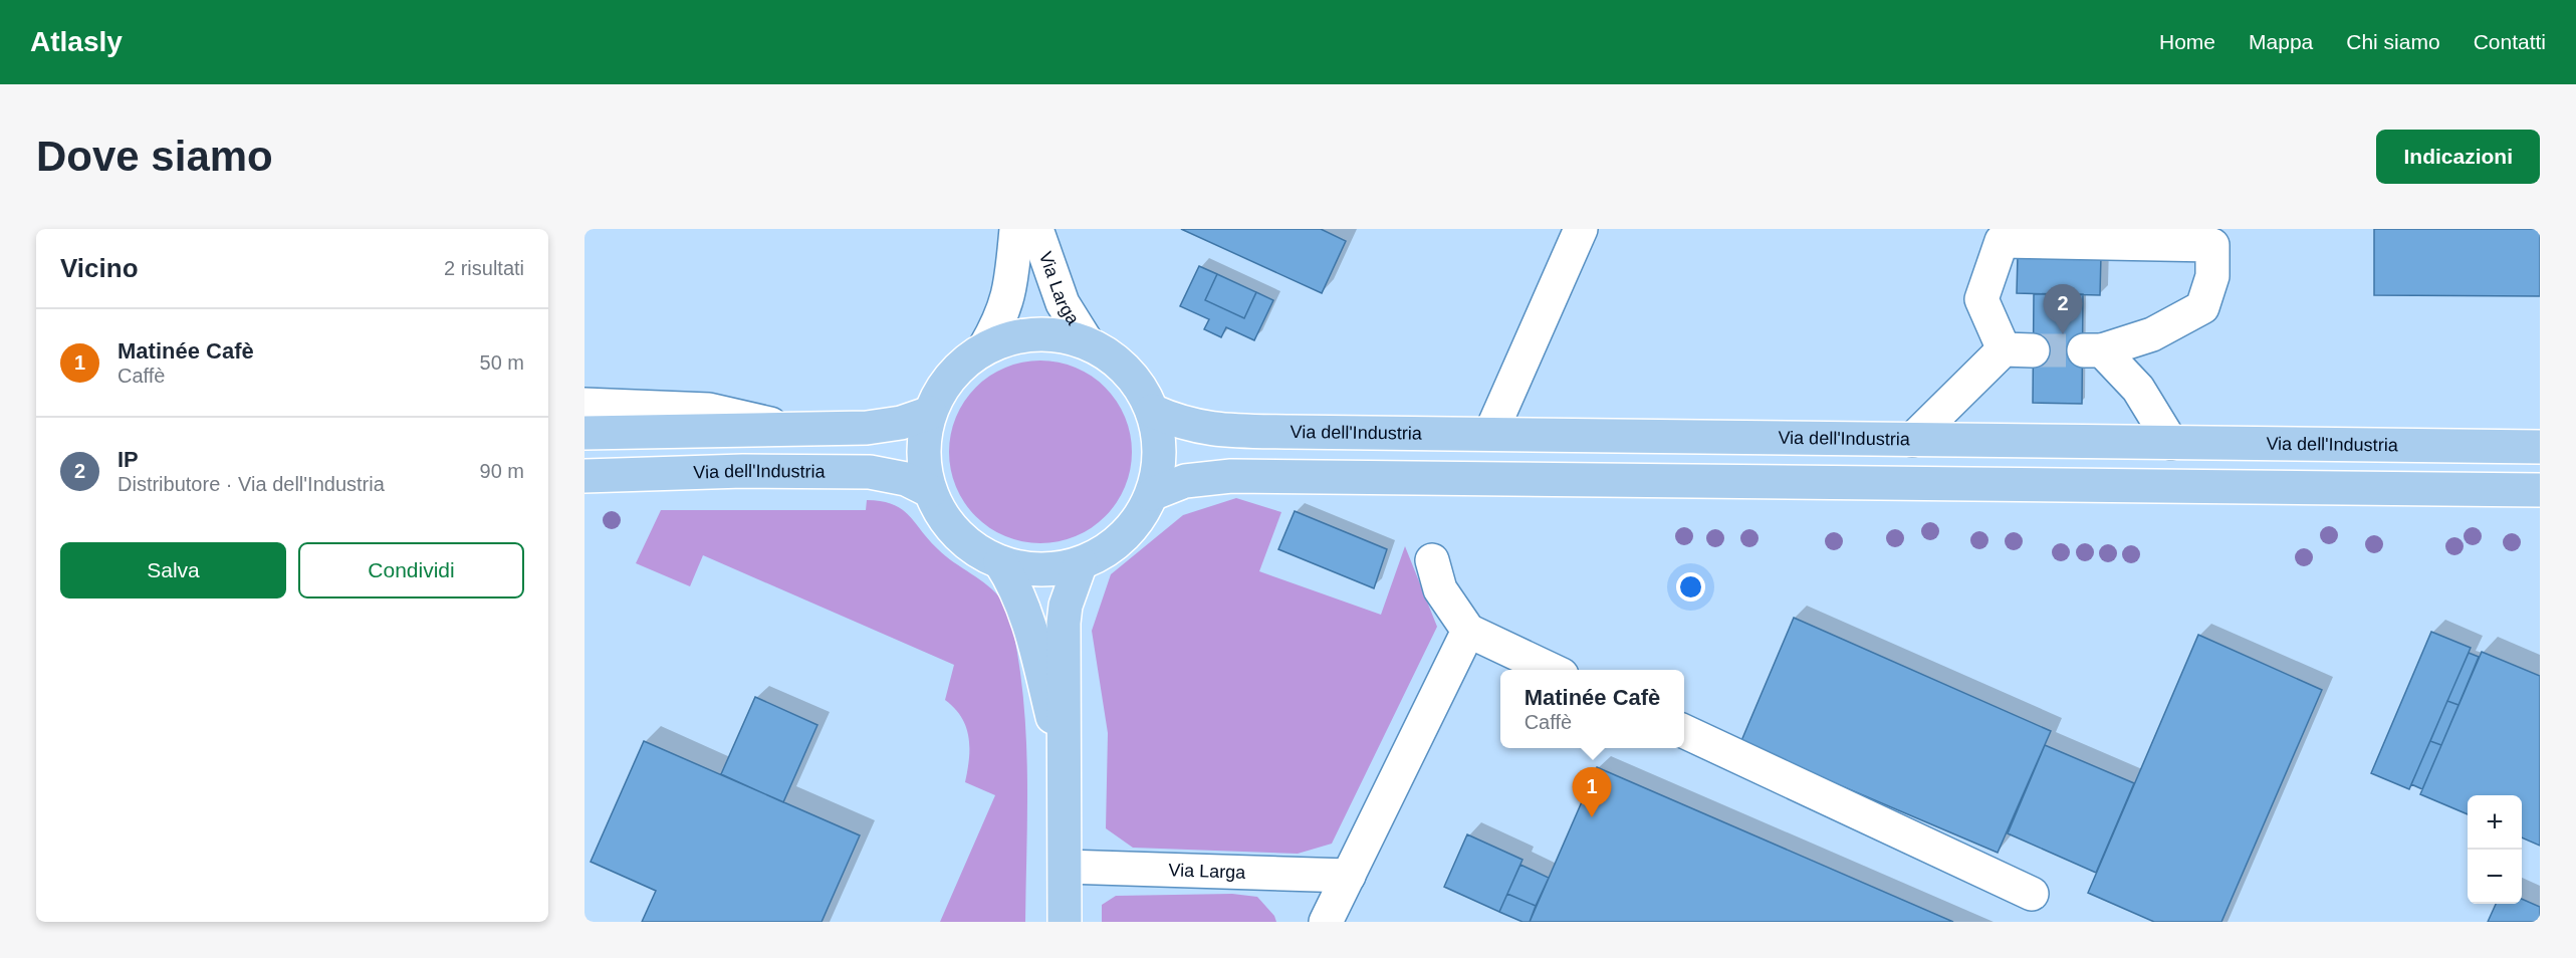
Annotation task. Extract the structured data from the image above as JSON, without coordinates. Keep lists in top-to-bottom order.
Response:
{
  "streets": {
    "main road": ["Via dell'Industria"],
    "street": ["Via Larga"]
  },
  "page": {
    "header": "Atlasly",
    "nav": [
      "Home",
      "Mappa",
      "Chi siamo",
      "Contatti"
    ],
    "buttons": [
      "Indicazioni",
      ["Salva", "Condividi"]
    ],
    "title": "Dove siamo",
    "heading": ["Vicino", "2 risultati"],
    "pins": ["2", "1"],
    "list": [
      {
        "mark": "1",
        "name": "Matinée Cafè",
        "note": "Caffè",
        "value": "50 m"
      },
      {
        "mark": "2",
        "name": "IP",
        "note": "Distributore · Via dell'Industria",
        "value": "90 m"
      }
    ],
    "popup": ["Matinée Cafè", "Caffè"],
    "map_buttons": ["+", "−"]
  }
}
